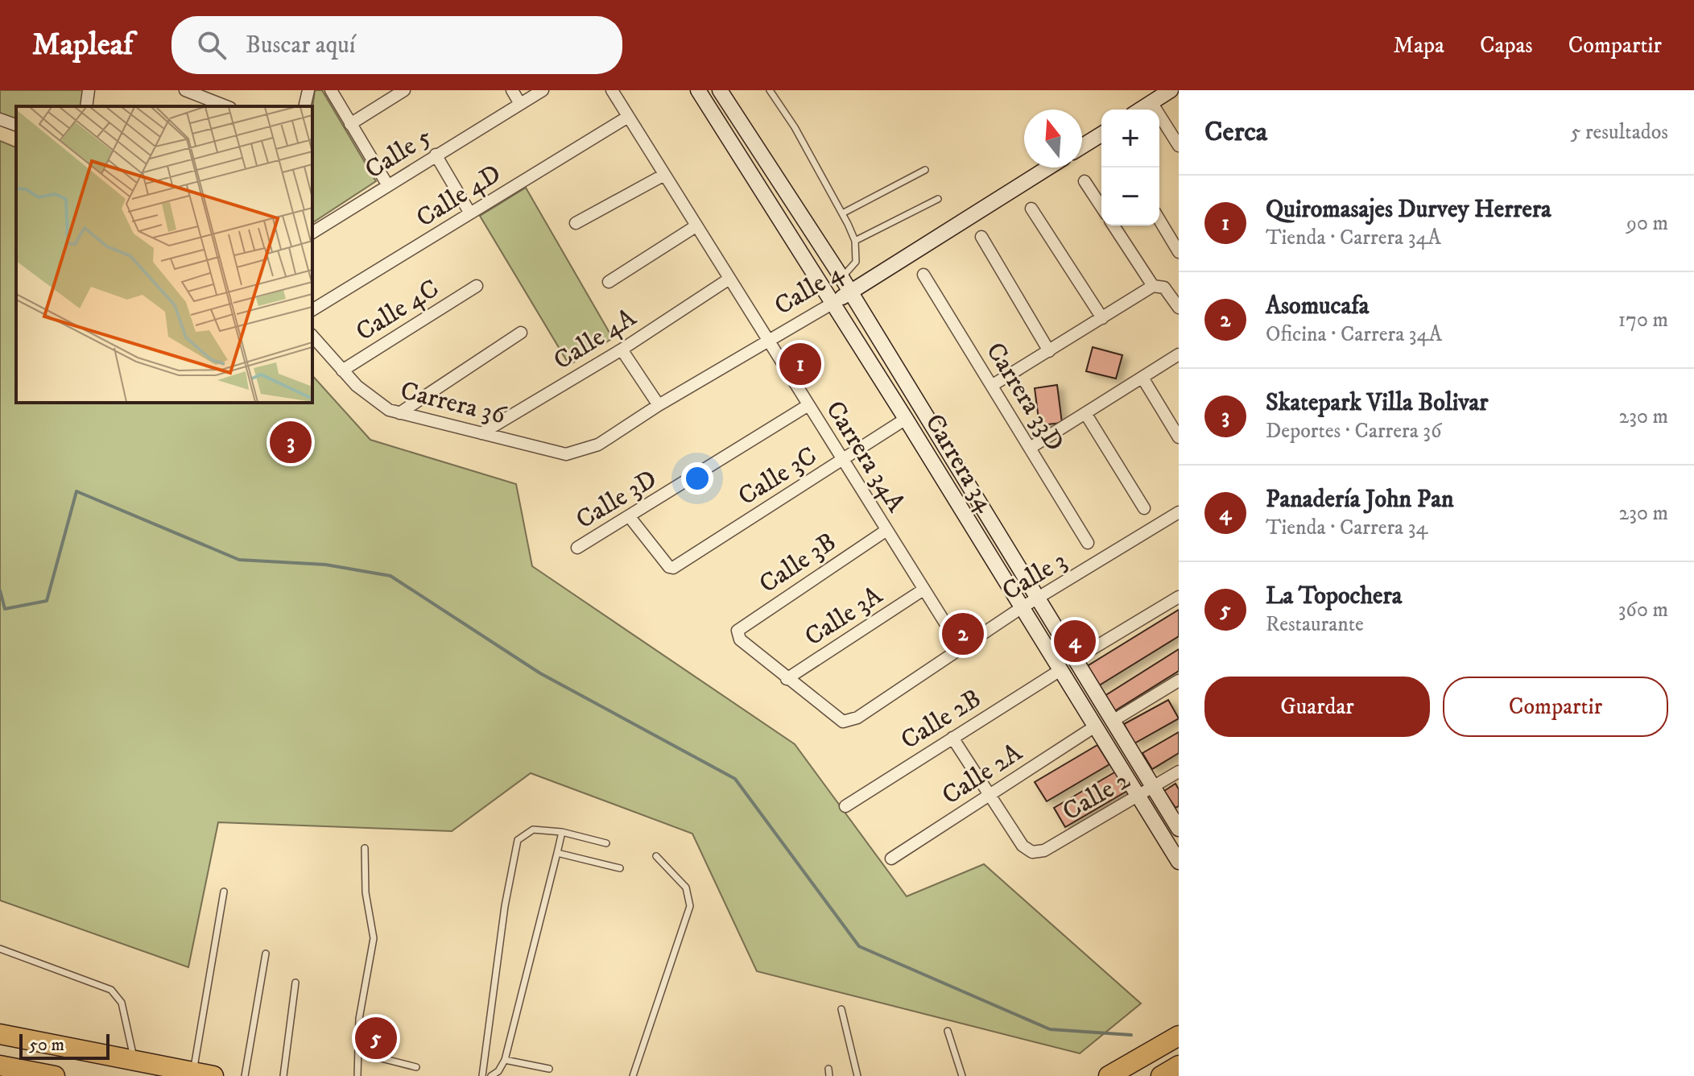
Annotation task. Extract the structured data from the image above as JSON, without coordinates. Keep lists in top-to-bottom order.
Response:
{
  "streets": {
    "street": [
      "Calle 5",
      "Calle 4D",
      "Calle 4",
      "Calle 4C",
      "Calle 4A",
      "Carrera 33D",
      "Carrera 36",
      "Carrera 34A",
      "Carrera 34",
      "Calle 3C",
      "Calle 3D",
      "Calle 3B",
      "Calle 3",
      "Calle 3A",
      "Calle 2B",
      "Calle 2A",
      "Calle 2"
    ]
  },
  "crossings": [
    ["Calle 4D", "Carrera 34A"],
    ["Calle 4", "Carrera 36"],
    ["Calle 4", "Carrera 34A"],
    ["Calle 4", "Carrera 34"],
    ["Calle 4C", "Carrera 36"],
    ["Calle 4A", "Carrera 36"],
    ["Calle 4A", "Carrera 34A"],
    ["Carrera 34A", "Calle 3C"],
    ["Carrera 34A", "Calle 3D"],
    ["Carrera 34A", "Calle 3B"],
    ["Carrera 34A", "Calle 3"],
    ["Carrera 34A", "Calle 3A"],
    ["Carrera 34", "Calle 3C"],
    ["Carrera 34", "Calle 3"],
    ["Carrera 34", "Calle 2B"],
    ["Carrera 34", "Calle 2A"],
    ["Carrera 34", "Calle 2"],
    ["Calle 3C", "Calle 3D"],
    ["Calle 3B", "Calle 3"],
    ["Calle 3B", "Calle 3A"],
    ["Calle 3", "Calle 3A"],
    ["Calle 2A", "Calle 2"]
  ],
  "scale_bar": "50 m",
  "north": "top",
  "page": {
    "header": "Mapleaf",
    "search": "Buscar aquí",
    "nav": ["Mapa", "Capas", "Compartir"],
    "heading": ["Cerca", "5 resultados"],
    "map_buttons": ["+", "−"],
    "list": [
      {
        "mark": "1",
        "name": "Quiromasajes Durvey Herrera",
        "note": "Tienda · Carrera 34A",
        "value": "90 m"
      },
      {
        "mark": "2",
        "name": "Asomucafa",
        "note": "Oficina · Carrera 34A",
        "value": "170 m"
      },
      {
        "mark": "3",
        "name": "Skatepark Villa Bolivar",
        "note": "Deportes · Carrera 36",
        "value": "230 m"
      },
      {
        "mark": "4",
        "name": "Panadería John Pan",
        "note": "Tienda · Carrera 34",
        "value": "230 m"
      },
      {
        "mark": "5",
        "name": "La Topochera",
        "note": "Restaurante",
        "value": "360 m"
      }
    ],
    "pins": [
      "1",
      "3",
      "2",
      "4",
      "5"
    ],
    "buttons": ["Guardar", "Compartir"],
    "scale": "50 m"
  }
}
